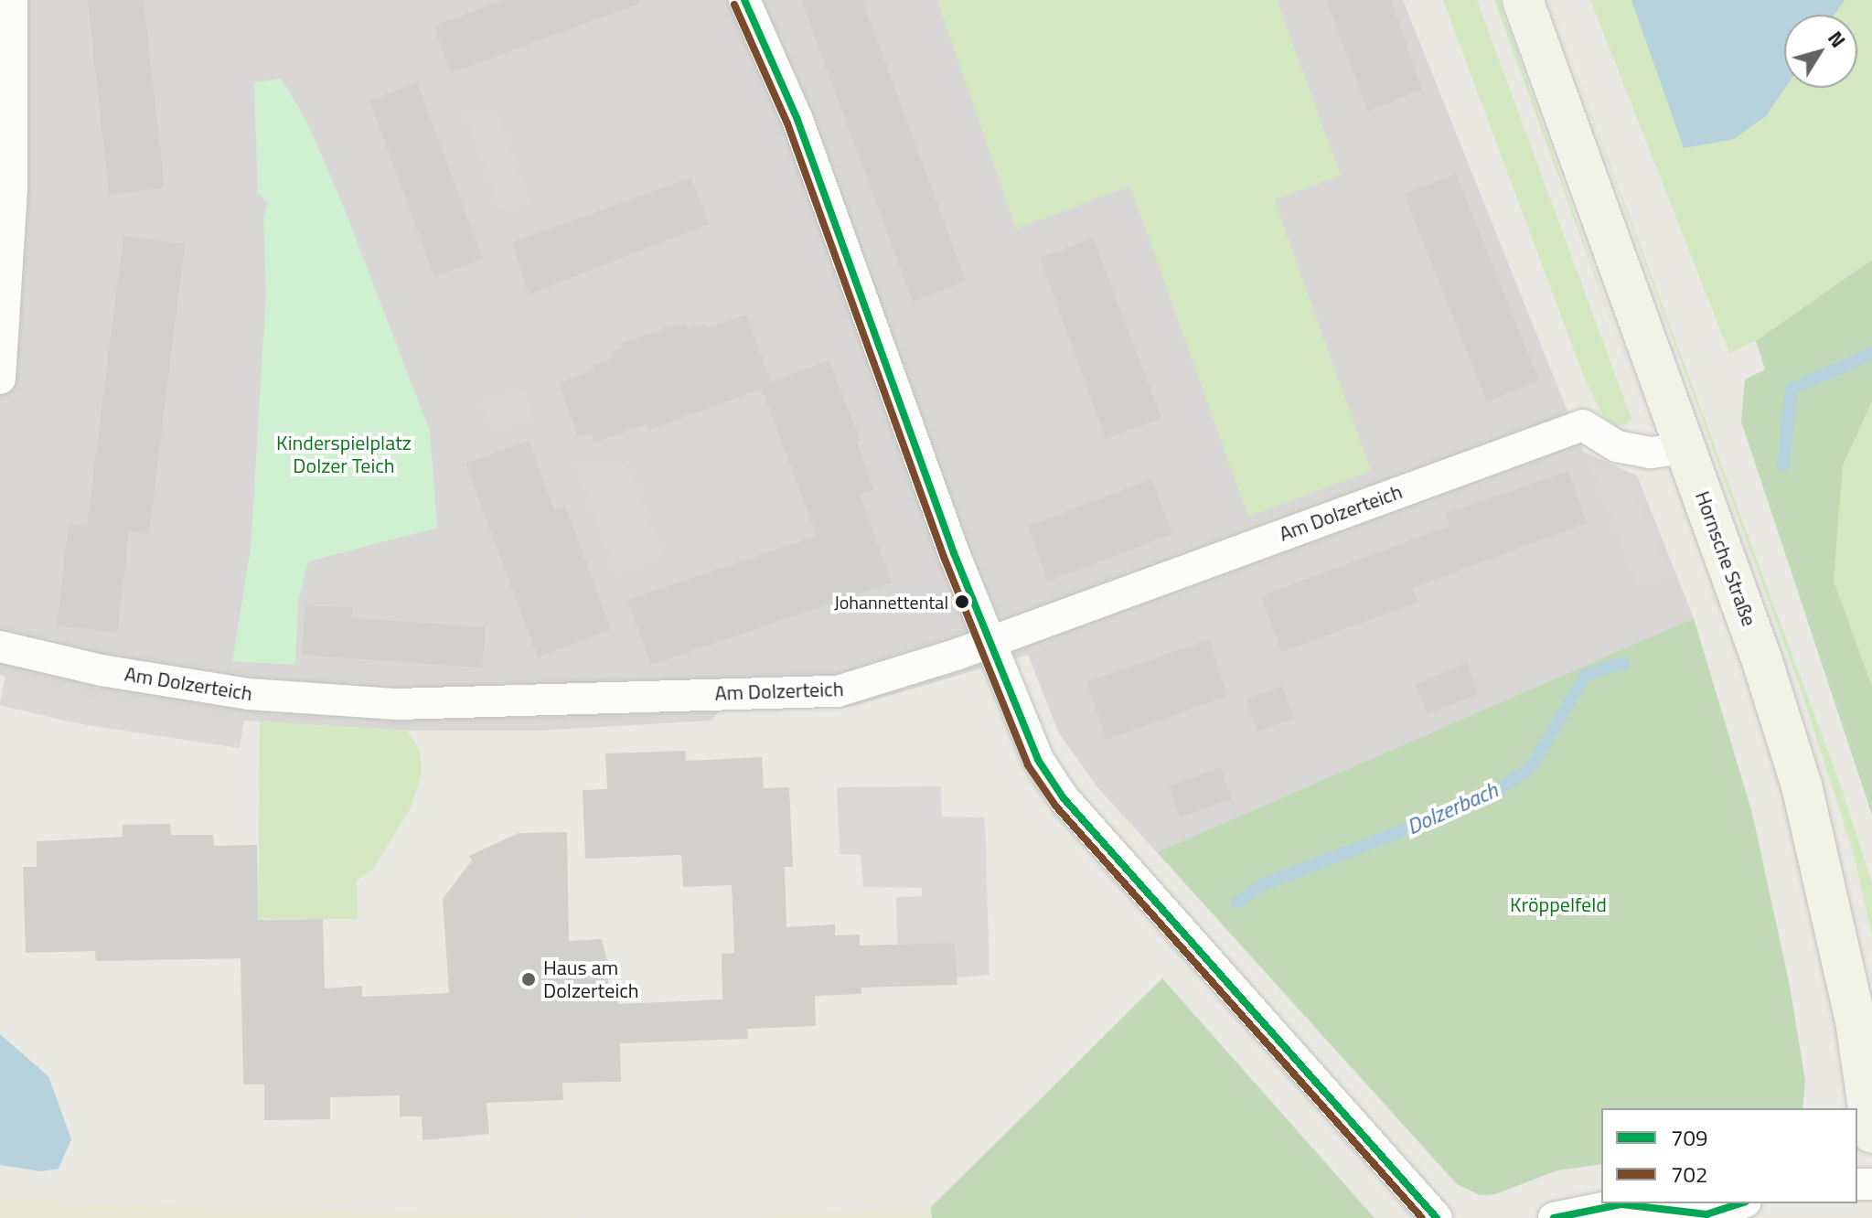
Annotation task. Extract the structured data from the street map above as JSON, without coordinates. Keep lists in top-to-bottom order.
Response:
{
  "streets": {
    "main road": ["Hornsche Straße"],
    "street": ["Am Dolzerteich"]
  },
  "crossings": [
    ["Am Dolzerteich", "Hornsche Straße"]
  ],
  "water": ["Dolzerbach"],
  "parks": ["Kinderspielplatz Dolzer Teich", "Kröppelfeld"],
  "places": ["Johannettental", "Haus am Dolzerteich"],
  "lines": ["transit line 709", "transit line 702"],
  "legend": ["709", "702"],
  "north": "top right"
}
